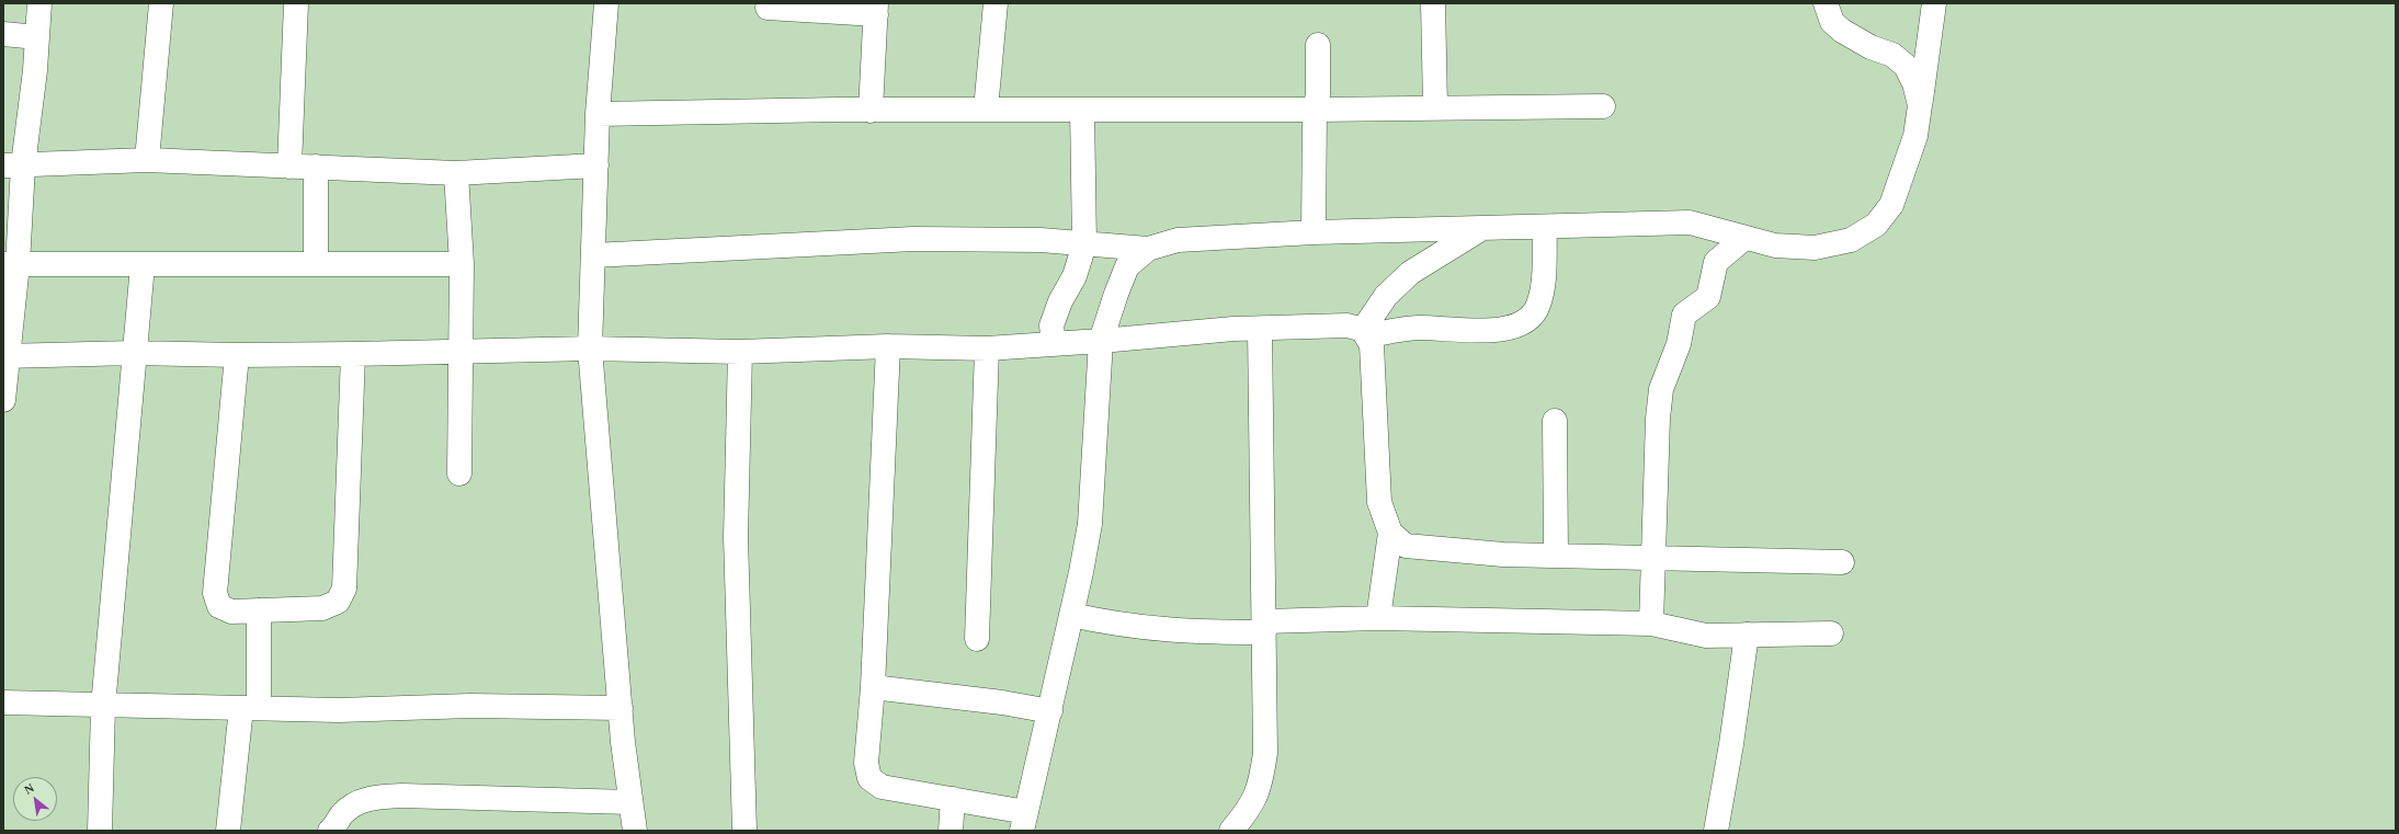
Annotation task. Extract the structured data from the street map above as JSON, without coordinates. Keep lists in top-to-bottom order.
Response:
{
  "north": "top left"
}
